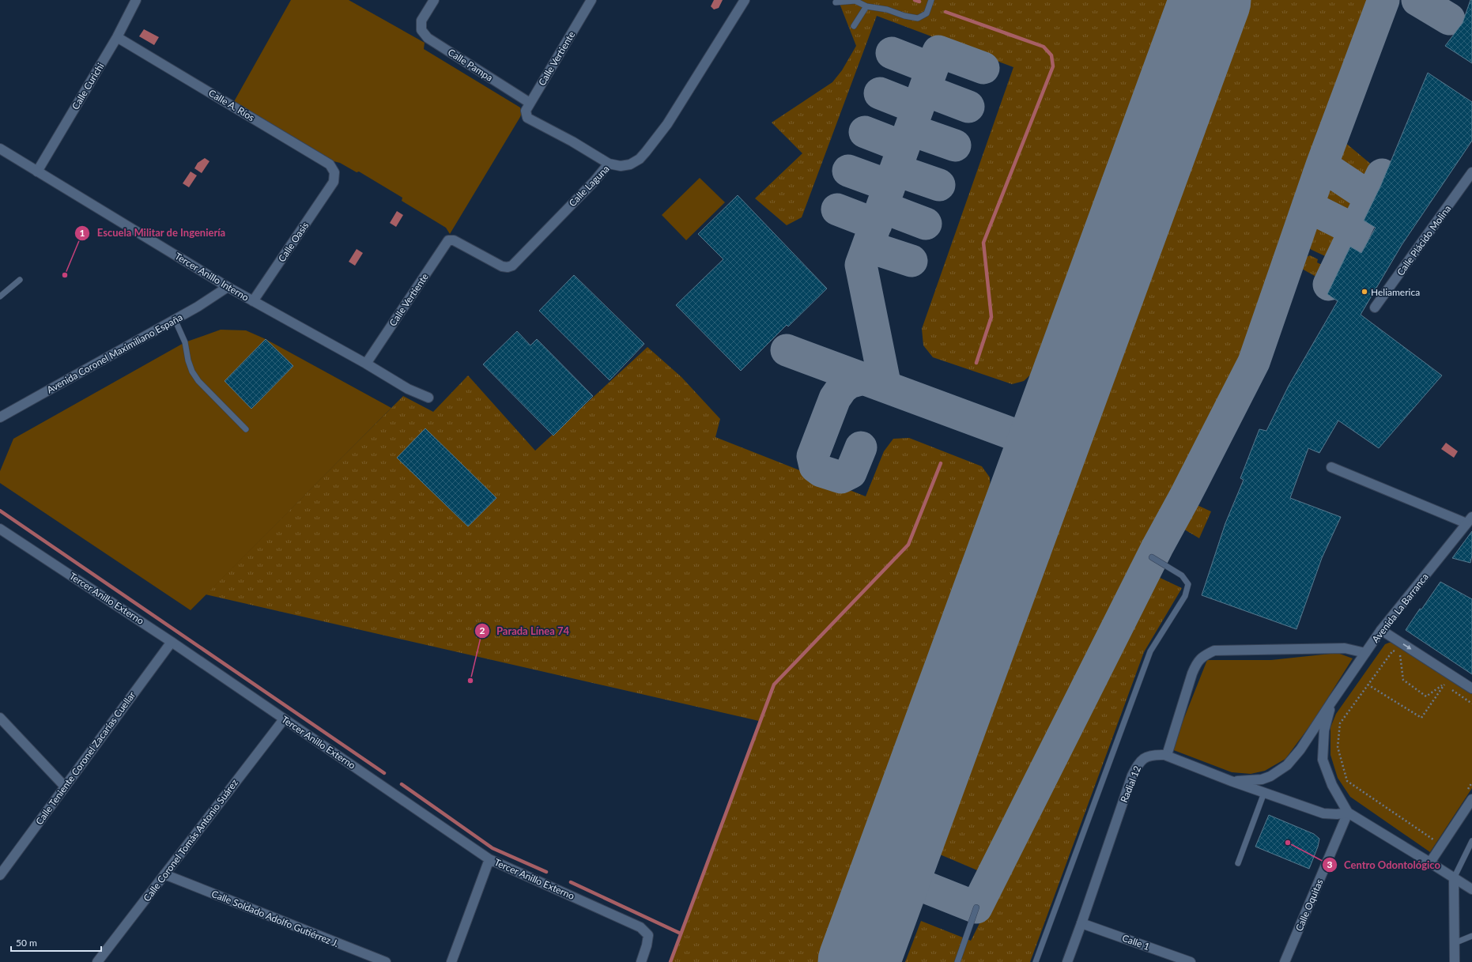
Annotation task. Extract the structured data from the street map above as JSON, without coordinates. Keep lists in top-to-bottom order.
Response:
{
  "streets": {
    "street": [
      "Calle Vertiente",
      "Calle Pampa",
      "Calle Curichi",
      "Calle A. Ríos",
      "Calle Laguna",
      "Calle Plácido Molina",
      "Calle Oasis",
      "Tercer Anillo Interno",
      "Avenida Coronel Maximiliano España",
      "Tercer Anillo Externo",
      "Avenida La Barranca",
      "Calle Teniente Coronel Zacarías Cuellar",
      "Radial 12",
      "Calle Coronel Tomás Antonio Suárez",
      "Calle Oquitas",
      "Calle Soldado Adolfo Gutiérrez J.",
      "Calle 1"
    ]
  },
  "crossings": [
    ["Calle Vertiente", "Calle Pampa"],
    ["Calle Vertiente", "Calle Laguna"],
    ["Calle Vertiente", "Tercer Anillo Interno"],
    ["Calle Curichi", "Calle A. Ríos"],
    ["Calle Curichi", "Tercer Anillo Interno"],
    ["Calle A. Ríos", "Calle Oasis"],
    ["Calle Oasis", "Tercer Anillo Interno"],
    ["Tercer Anillo Interno", "Avenida Coronel Maximiliano España"],
    ["Tercer Anillo Externo", "Calle Teniente Coronel Zacarías Cuellar"],
    ["Tercer Anillo Externo", "Calle Coronel Tomás Antonio Suárez"],
    ["Avenida La Barranca", "Radial 12"],
    ["Avenida La Barranca", "Calle Oquitas"],
    ["Radial 12", "Calle Oquitas"],
    ["Radial 12", "Calle 1"],
    ["Calle Coronel Tomás Antonio Suárez", "Calle Soldado Adolfo Gutiérrez J."]
  ],
  "places": [
    "Escuela Militar de Ingeniería",
    "Heliamerica",
    "Parada Línea 74",
    "Centro Odontológico"
  ],
  "scale_bar": "50 m"
}
